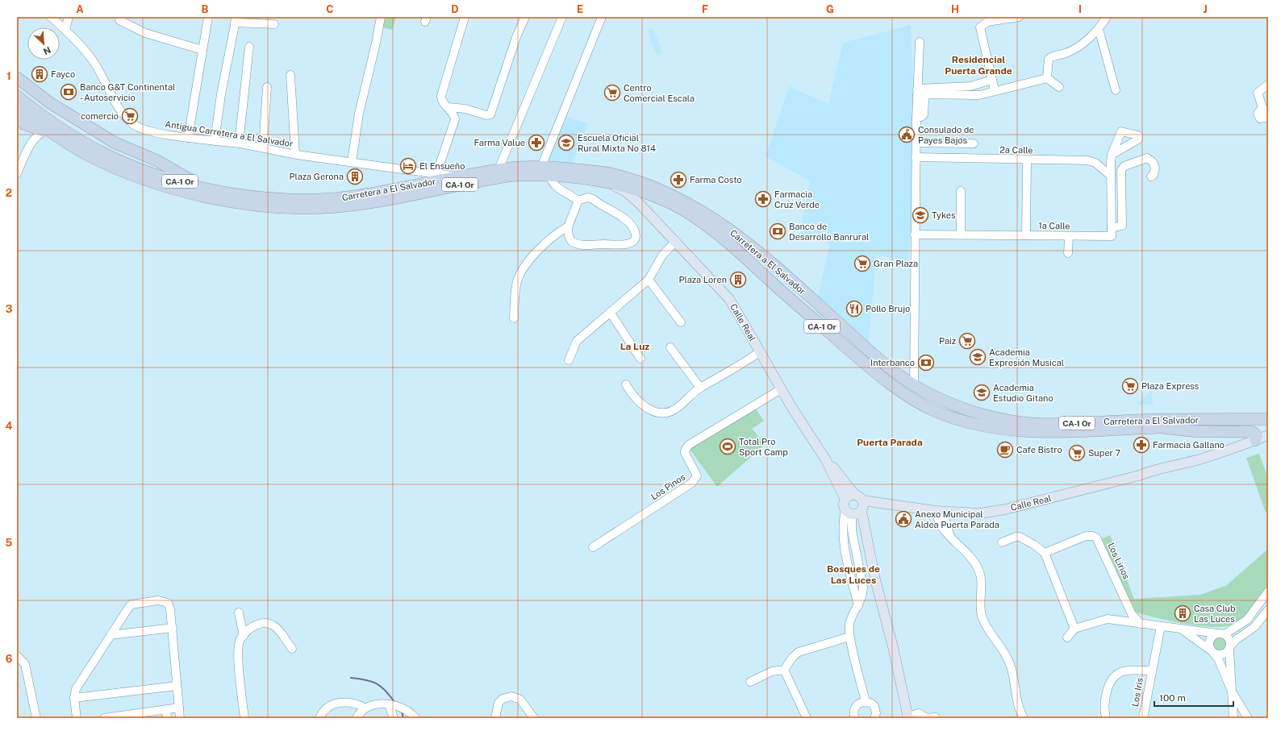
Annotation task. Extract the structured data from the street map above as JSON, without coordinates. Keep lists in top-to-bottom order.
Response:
{
  "streets": {
    "highway": ["CA-1 Or", "Carretera a El Salvador"],
    "main road": ["Calle Real"],
    "street": [
      "Antigua Carretera a El Salvador",
      "2a Calle",
      "1a Calle",
      "Los Pinos",
      "Los Lirios",
      "Los Iris"
    ]
  },
  "crossings": [
    ["Antigua Carretera a El Salvador", "Carretera a El Salvador"],
    ["Carretera a El Salvador", "Calle Real"],
    ["Calle Real", "Los Pinos"]
  ],
  "districts": [
    "Residencial Puerta Grande",
    "La Luz",
    "Puerta Parada",
    "Bosques de Las Luces"
  ],
  "places": {
    "building": [
      "Fayco",
      "Plaza Gerona",
      "Plaza Loren",
      "Casa Club Las Luces"
    ],
    "bank": ["Banco G&T Continental - Autoservicio", "Banco de Desarrollo Banrural", "Interbanco"],
    "supermarket": [
      "Centro Comercial Escala",
      "comercio",
      "Gran Plaza",
      "Paiz",
      "Plaza Express",
      "Super 7"
    ],
    "public building": ["Consulado de Payes Bajos", "Anexo Municipal Aldea Puerta Parada"],
    "pharmacy": [
      "Farma Value",
      "Farma Costo",
      "Farmacia Cruz Verde",
      "Farmacia Gallano"
    ],
    "school or university": [
      "Escuela Oficial Rural Mixta No 814",
      "Tykes",
      "Academia Expresión Musical",
      "Academia Estudio Gitano"
    ],
    "hotel": ["El Ensueño"],
    "restaurant": ["Pollo Brujo"],
    "sports": ["Total Pro Sport Camp"],
    "cafe": ["Cafe Bistro"]
  },
  "scale_bar": "100 m",
  "north": "bottom right",
  "grid": {
    "columns": [
      "A",
      "B",
      "C",
      "D",
      "E",
      "F",
      "G",
      "H",
      "I",
      "J"
    ],
    "rows": [
      "1",
      "2",
      "3",
      "4",
      "5",
      "6"
    ]
  }
}
